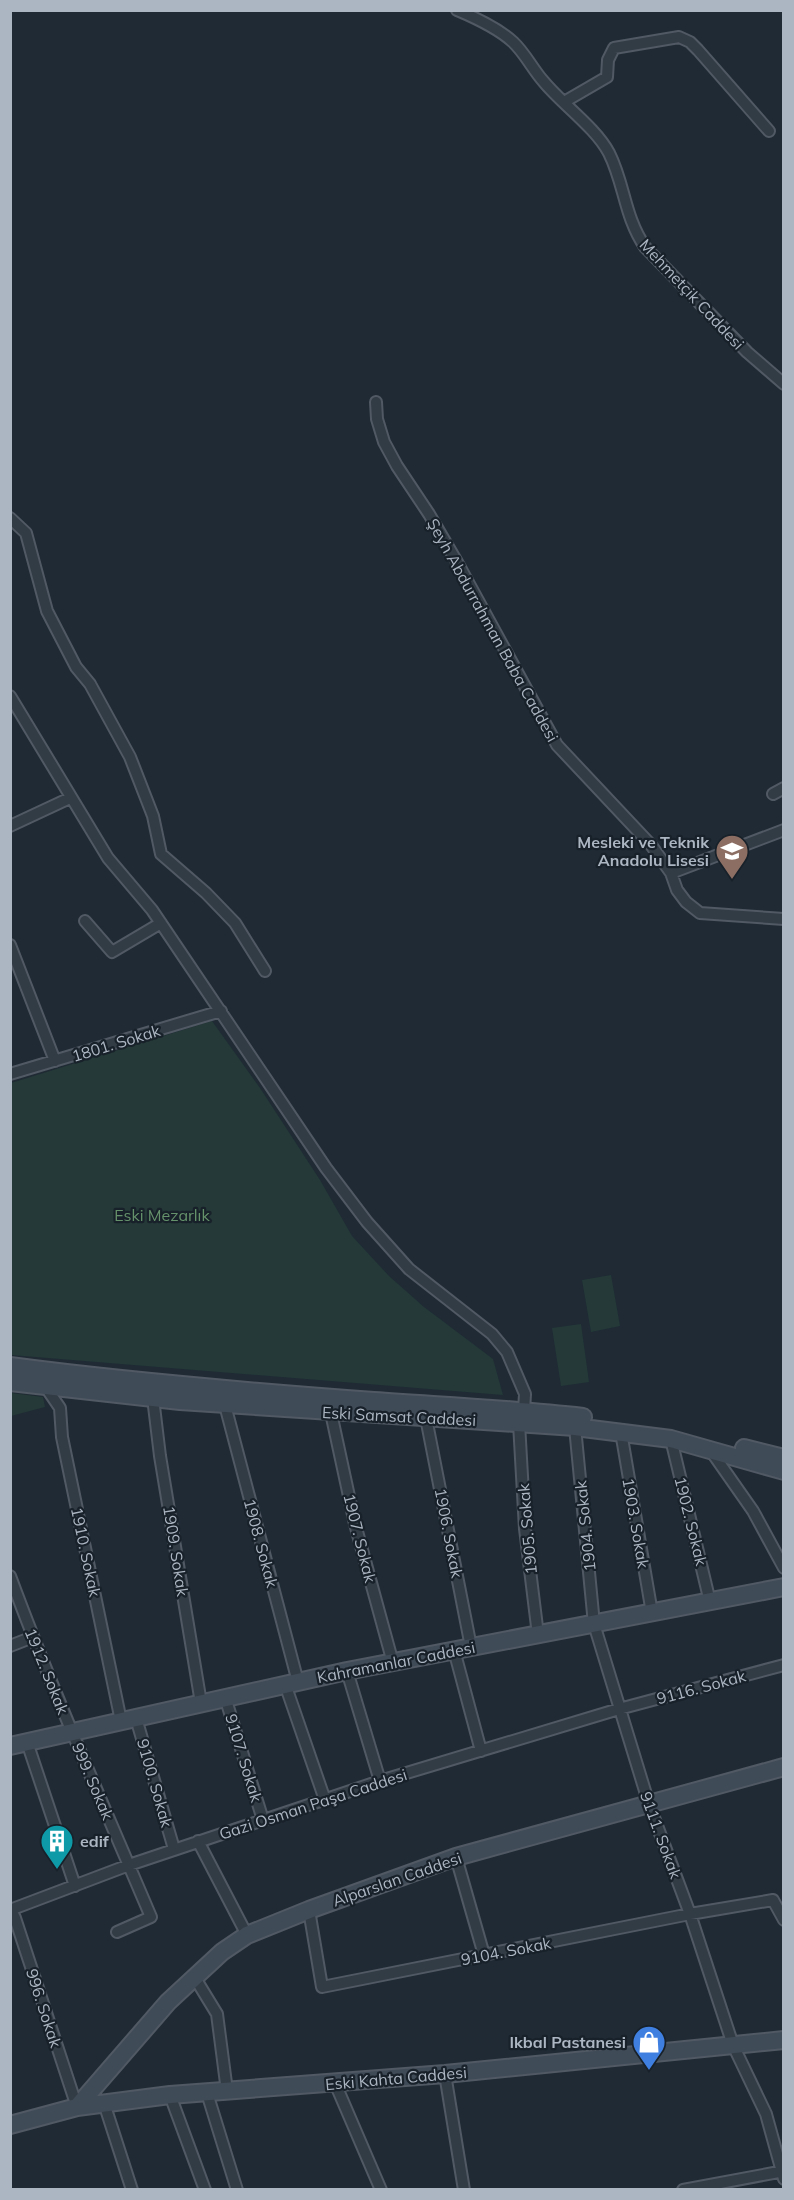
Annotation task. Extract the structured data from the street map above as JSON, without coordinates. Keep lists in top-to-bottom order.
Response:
{
  "streets": {
    "street": [
      "Mehmetçik Caddesi",
      "Şeyh Abdurrahman Baba Caddesi",
      "1801. Sokak",
      "Eski Samsat Caddesi",
      "1902. Sokak",
      "1903. Sokak",
      "1904. Sokak",
      "1905. Sokak",
      "1906. Sokak",
      "1907. Sokak",
      "1908. Sokak",
      "1909. Sokak",
      "1910. Sokak",
      "Kahramanlar Caddesi",
      "1912. Sokak",
      "9116. Sokak",
      "9107. Sokak",
      "999. Sokak",
      "9100. Sokak",
      "Gazi Osman Paşa Caddesi",
      "9111. Sokak",
      "Alparslan Caddesi",
      "9104. Sokak",
      "996. Sokak",
      "Eski Kahta Caddesi"
    ]
  },
  "crossings": [
    ["1801. Sokak", "1905. Sokak"],
    ["Eski Samsat Caddesi", "1902. Sokak"],
    ["Eski Samsat Caddesi", "1903. Sokak"],
    ["Eski Samsat Caddesi", "1904. Sokak"],
    ["Eski Samsat Caddesi", "1905. Sokak"],
    ["Eski Samsat Caddesi", "1906. Sokak"],
    ["Eski Samsat Caddesi", "1907. Sokak"],
    ["Eski Samsat Caddesi", "1908. Sokak"],
    ["Eski Samsat Caddesi", "1909. Sokak"],
    ["Eski Samsat Caddesi", "1910. Sokak"],
    ["1902. Sokak", "Kahramanlar Caddesi"],
    ["1903. Sokak", "Kahramanlar Caddesi"],
    ["1904. Sokak", "Kahramanlar Caddesi"],
    ["1904. Sokak", "9111. Sokak"],
    ["1905. Sokak", "Kahramanlar Caddesi"],
    ["1906. Sokak", "Kahramanlar Caddesi"],
    ["1907. Sokak", "Kahramanlar Caddesi"],
    ["1908. Sokak", "Kahramanlar Caddesi"],
    ["1908. Sokak", "Gazi Osman Paşa Caddesi"],
    ["1909. Sokak", "Kahramanlar Caddesi"],
    ["1910. Sokak", "Kahramanlar Caddesi"],
    ["1910. Sokak", "9100. Sokak"],
    ["Kahramanlar Caddesi", "1912. Sokak"],
    ["Kahramanlar Caddesi", "9107. Sokak"],
    ["Kahramanlar Caddesi", "999. Sokak"],
    ["Kahramanlar Caddesi", "9100. Sokak"],
    ["Kahramanlar Caddesi", "9111. Sokak"],
    ["1912. Sokak", "999. Sokak"],
    ["9116. Sokak", "Gazi Osman Paşa Caddesi"],
    ["9116. Sokak", "9111. Sokak"],
    ["9107. Sokak", "Gazi Osman Paşa Caddesi"],
    ["999. Sokak", "Gazi Osman Paşa Caddesi"],
    ["9100. Sokak", "Gazi Osman Paşa Caddesi"],
    ["Gazi Osman Paşa Caddesi", "9111. Sokak"],
    ["Gazi Osman Paşa Caddesi", "996. Sokak"],
    ["9111. Sokak", "Alparslan Caddesi"],
    ["9111. Sokak", "9104. Sokak"],
    ["9111. Sokak", "Eski Kahta Caddesi"],
    ["Alparslan Caddesi", "9104. Sokak"],
    ["Alparslan Caddesi", "996. Sokak"],
    ["Alparslan Caddesi", "Eski Kahta Caddesi"],
    ["996. Sokak", "Eski Kahta Caddesi"]
  ],
  "parks": ["Eski Mezarlık"],
  "places": {
    "school or university": ["Mesleki ve Teknik Anadolu Lisesi"],
    "building": ["edif"],
    "shop": ["Ikbal Pastanesi"]
  }
}
